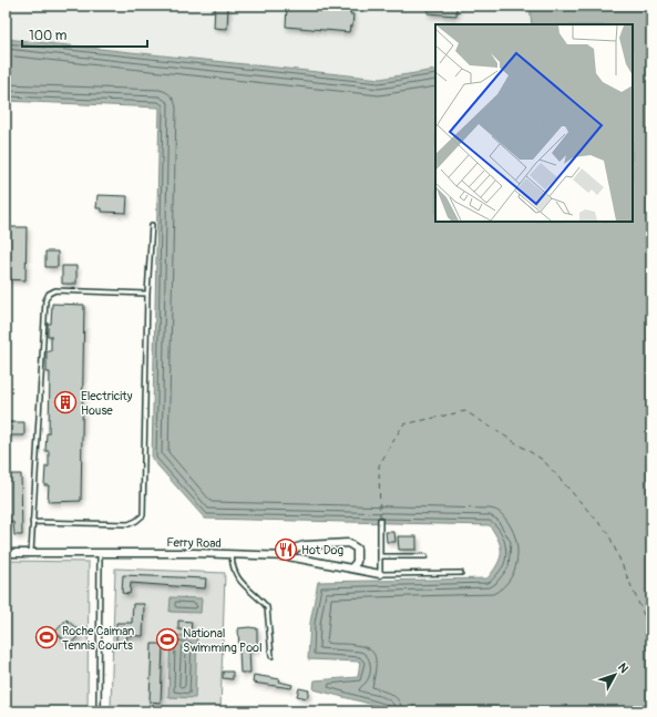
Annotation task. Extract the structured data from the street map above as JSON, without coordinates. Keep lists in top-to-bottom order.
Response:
{
  "streets": {
    "street": ["Ferry Road"]
  },
  "places": {
    "building": ["Electricity House"],
    "restaurant": ["Hot Dog"],
    "sports": ["Roche Caiman Tennis Courts", "National Swimming Pool"]
  },
  "scale_bar": "100 m",
  "north": "top right"
}
